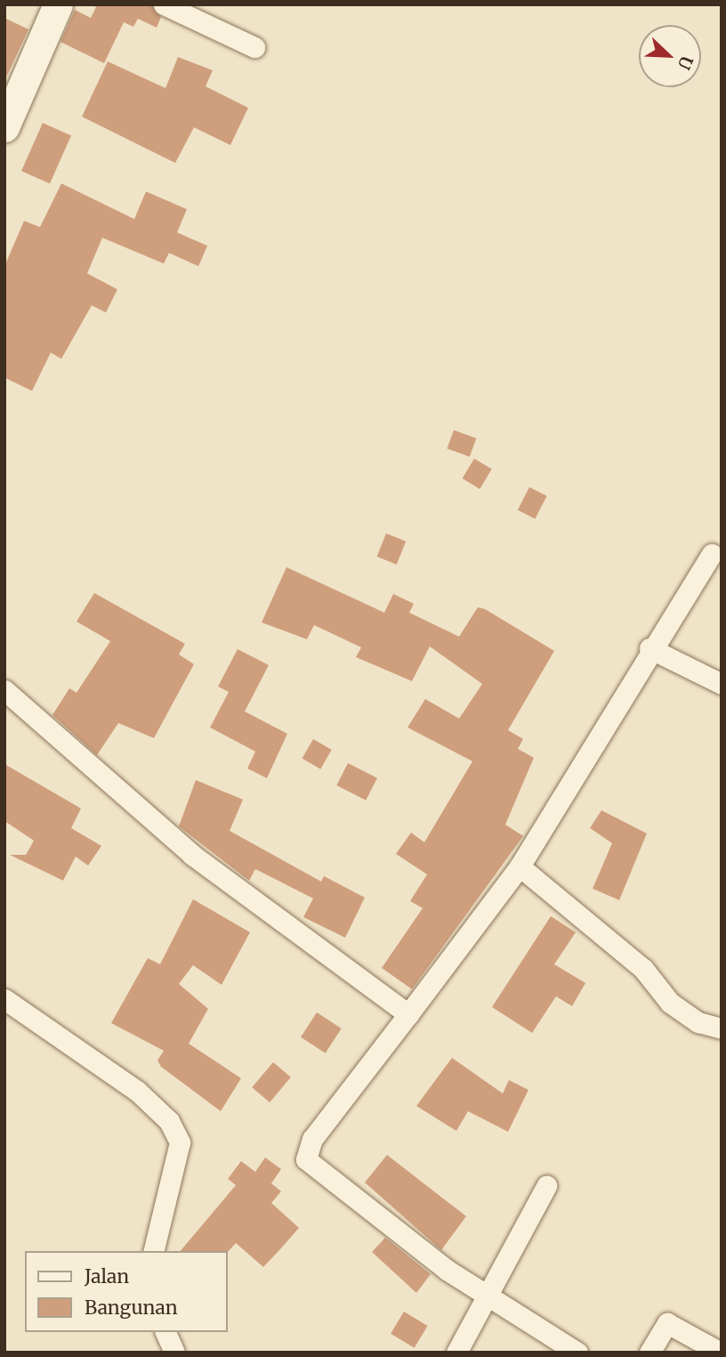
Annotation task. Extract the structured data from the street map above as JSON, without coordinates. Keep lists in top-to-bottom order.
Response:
{
  "legend": ["Jalan", "Bangunan"],
  "north": "bottom right"
}
